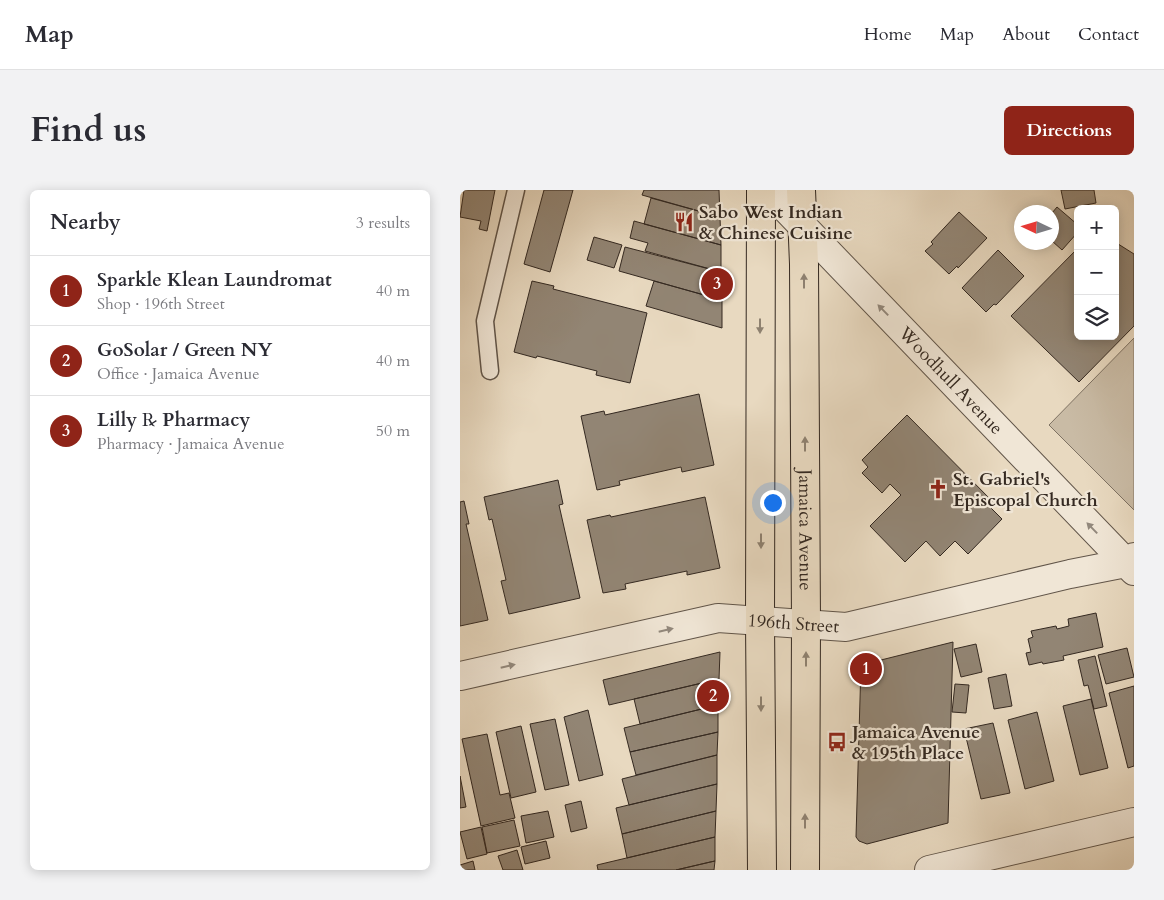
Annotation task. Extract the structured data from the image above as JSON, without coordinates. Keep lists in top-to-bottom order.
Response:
{
  "streets": {
    "main road": ["Jamaica Avenue"],
    "street": ["Woodhull Avenue", "196th Street"]
  },
  "crossings": [
    ["Woodhull Avenue", "Jamaica Avenue"],
    ["Woodhull Avenue", "196th Street"],
    ["Jamaica Avenue", "196th Street"]
  ],
  "one_way": ["Woodhull Avenue", "196th Street"],
  "places": {
    "restaurant": ["Sabo West Indian & Chinese Cuisine"],
    "church": ["St. Gabriel's Episcopal Church"],
    "bus stop": ["Jamaica Avenue & 195th Place"]
  },
  "north": "left",
  "page": {
    "header": "Map",
    "nav": [
      "Home",
      "Map",
      "About",
      "Contact"
    ],
    "title": "Find us",
    "buttons": "Directions",
    "heading": ["Nearby", "3 results"],
    "map_buttons": ["+", "−"],
    "list": [
      {
        "mark": "1",
        "name": "Sparkle Klean Laundromat",
        "note": "Shop · 196th Street",
        "value": "40 m"
      },
      {
        "mark": "2",
        "name": "GoSolar / Green NY",
        "note": "Office · Jamaica Avenue",
        "value": "40 m"
      },
      {
        "mark": "3",
        "name": "Lilly ℞ Pharmacy",
        "note": "Pharmacy · Jamaica Avenue",
        "value": "50 m"
      }
    ],
    "pins": ["3", "1", "2"]
  }
}
